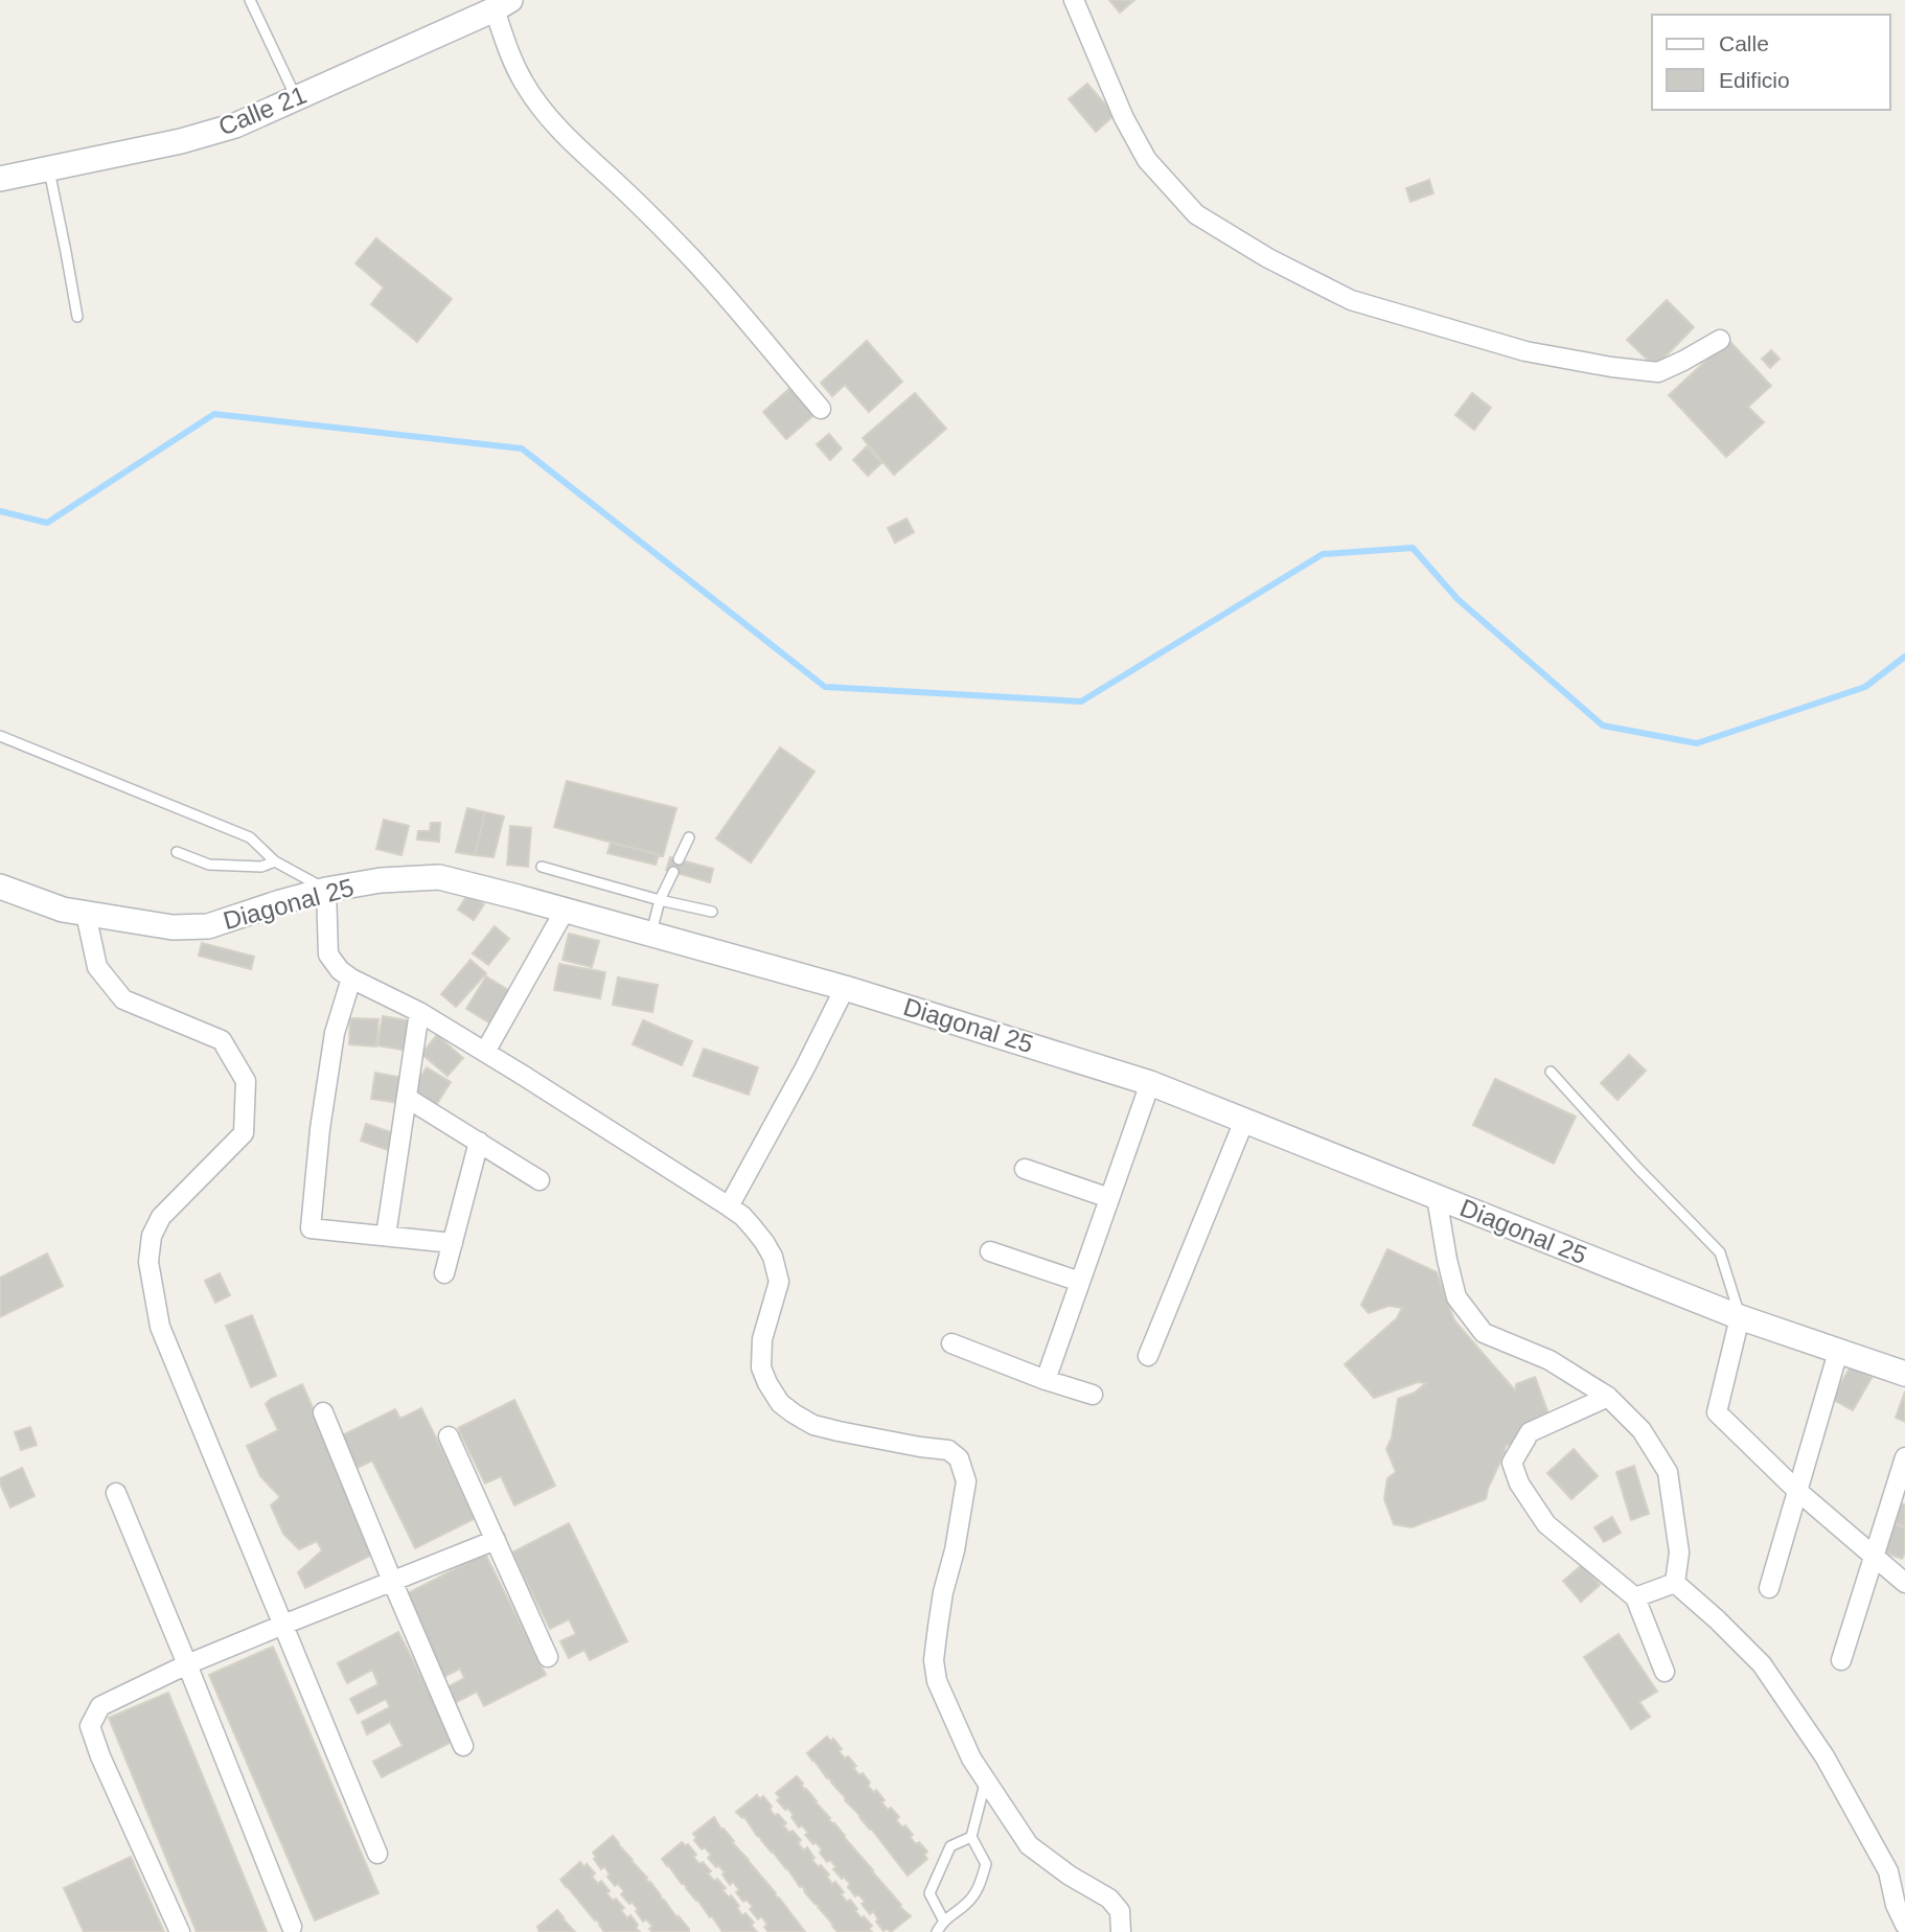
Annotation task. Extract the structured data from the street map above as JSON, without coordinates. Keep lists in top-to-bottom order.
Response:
{
  "streets": {
    "street": ["Calle 21", "Diagonal 25"]
  },
  "legend": ["Calle", "Edificio"]
}
